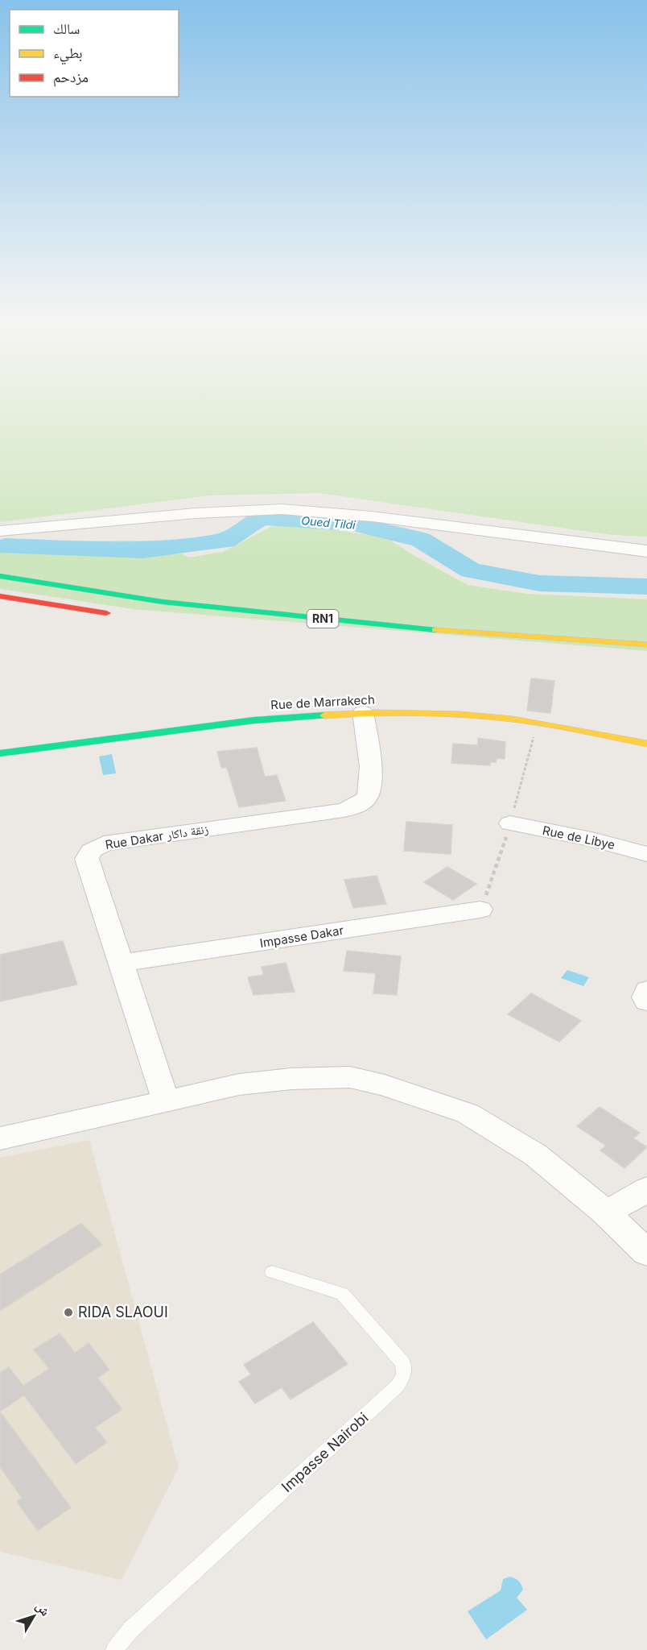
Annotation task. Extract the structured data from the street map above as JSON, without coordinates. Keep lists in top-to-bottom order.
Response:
{
  "streets": {
    "main road": ["RN1", "Rue de Marrakech"],
    "street": ["Rue Dakar زنقة داكار", "Rue de Libye", "Impasse Dakar"],
    "lane": ["Impasse Nairobi"]
  },
  "crossings": [
    ["Rue de Marrakech", "Rue Dakar زنقة داكار"],
    ["Rue Dakar زنقة داكار", "Impasse Dakar"]
  ],
  "water": ["Oued Tildi"],
  "places": ["RIDA SLAOUI"],
  "legend": ["سالك", "بطيء", "مزدحم"],
  "north": "top right"
}
